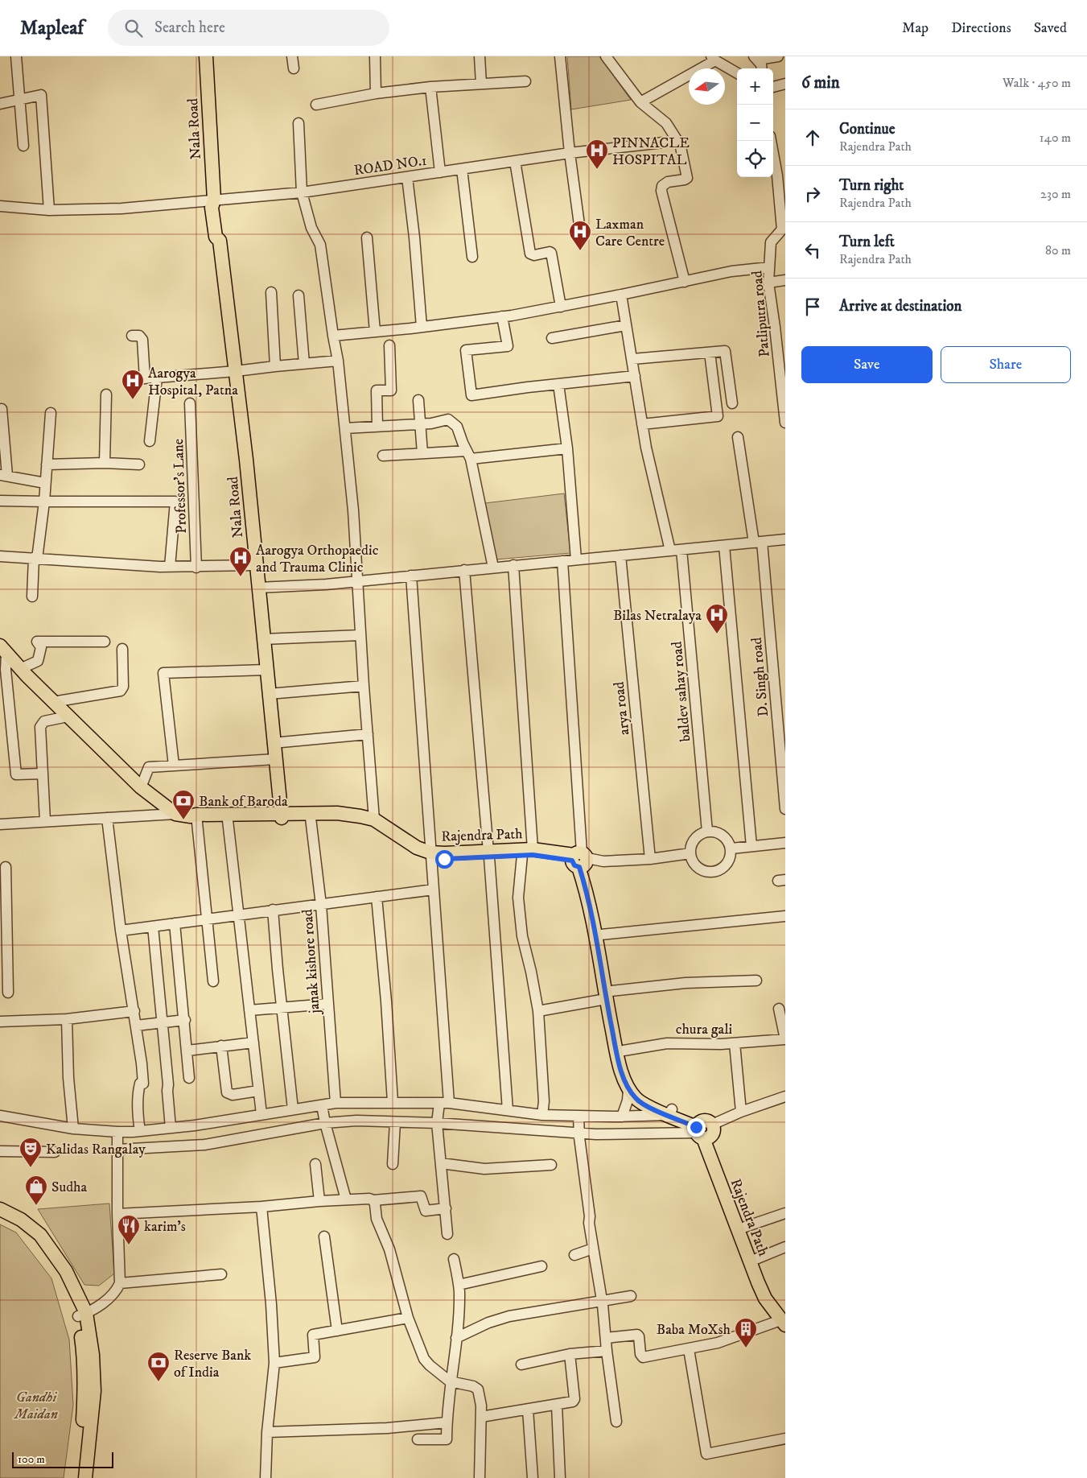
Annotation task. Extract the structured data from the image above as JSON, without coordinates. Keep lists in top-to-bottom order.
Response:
{
  "streets": {
    "main road": ["Nala Road", "Rajendra Path"],
    "street": [
      "ROAD NO.1",
      "Patliputra road",
      "Professor's Lane",
      "D. Singh road",
      "baldev sahay road",
      "arya road",
      "janak kishore road",
      "chura gali"
    ]
  },
  "crossings": [
    ["Nala Road", "ROAD NO.1"],
    ["Nala Road", "Rajendra Path"],
    ["Rajendra Path", "janak kishore road"]
  ],
  "parks": ["Gandhi Maidan"],
  "places": {
    "hospital": [
      "PINNACLE HOSPITAL",
      "Laxman Care Centre",
      "Aarogya Hospital, Patna",
      "Aarogya Orthopaedic and Trauma Clinic",
      "Bilas Netralaya"
    ],
    "bank": ["Bank of Baroda", "Reserve Bank of India"],
    "theatre": ["Kalidas Rangalay"],
    "shop": ["Sudha"],
    "restaurant": ["karim's"],
    "building": ["Baba MoXsh"]
  },
  "scale_bar": "100 m",
  "north": "left",
  "page": {
    "header": "Mapleaf",
    "search": "Search here",
    "nav": ["Map", "Directions", "Saved"],
    "heading": ["6 min", "Walk · 450 m"],
    "map_buttons": ["+", "−"],
    "list": [
      ["Continue", "Rajendra Path", "140 m"],
      ["Turn right", "Rajendra Path", "230 m"],
      ["Turn left", "Rajendra Path", "80 m"],
      "Arrive at destination"
    ],
    "buttons": ["Save", "Share"],
    "scale": "100 m"
  }
}
